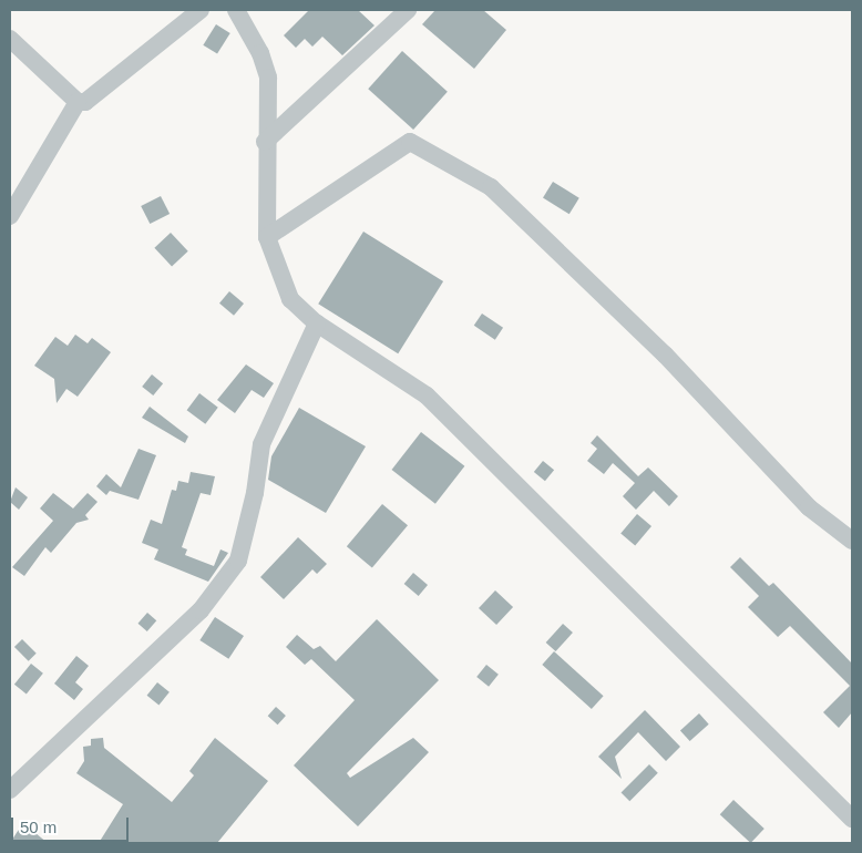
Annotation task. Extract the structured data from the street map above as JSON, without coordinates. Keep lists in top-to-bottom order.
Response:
{
  "scale_bar": "50 m"
}
